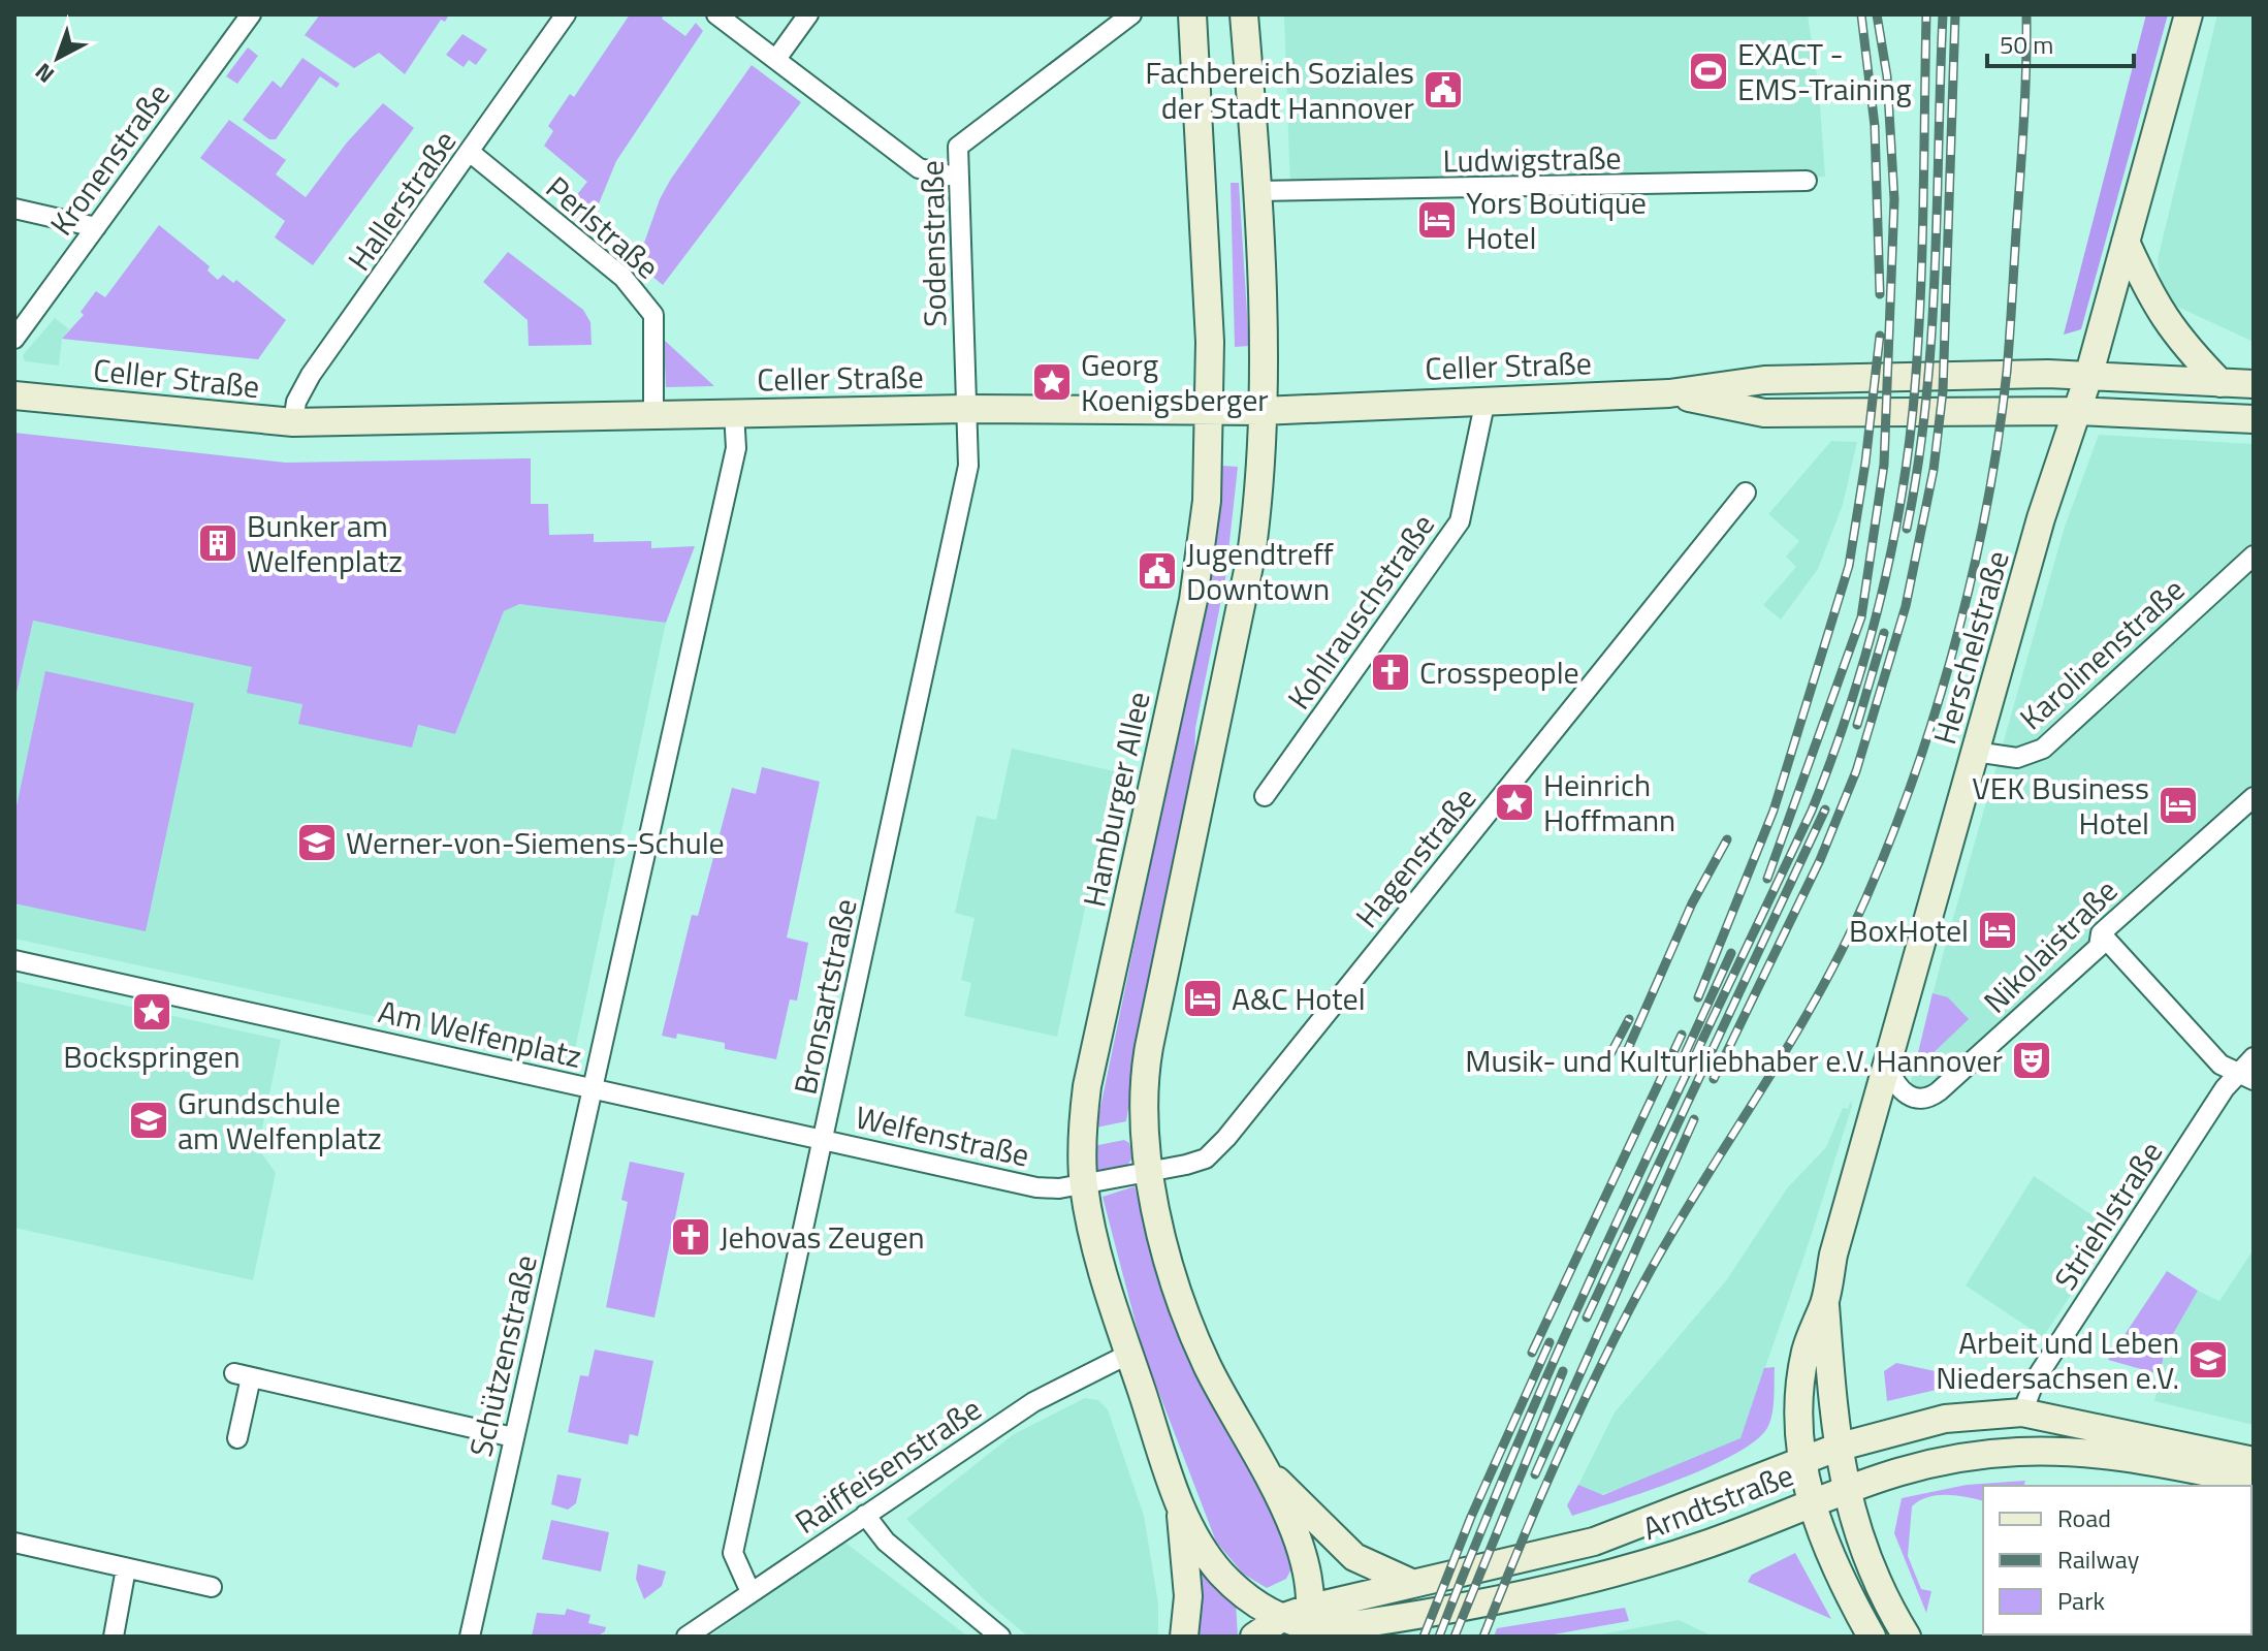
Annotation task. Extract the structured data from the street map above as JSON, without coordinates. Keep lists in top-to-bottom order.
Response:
{
  "streets": {
    "main road": [
      "Celler Straße",
      "Herschelstraße",
      "Hamburger Allee",
      "Arndtstraße"
    ],
    "street": [
      "Kronenstraße",
      "Ludwigstraße",
      "Hallerstraße",
      "Perlstraße",
      "Sodenstraße",
      "Kohlrauschstraße",
      "Karolinenstraße",
      "Hagenstraße",
      "Nikolaistraße",
      "Bronsartstraße",
      "Am Welfenplatz",
      "Welfenstraße",
      "Striehlstraße",
      "Schützenstraße",
      "Raiffeisenstraße"
    ]
  },
  "crossings": [
    ["Hallerstraße", "Perlstraße"],
    ["Hallerstraße", "Celler Straße"],
    ["Perlstraße", "Celler Straße"],
    ["Sodenstraße", "Celler Straße"],
    ["Sodenstraße", "Bronsartstraße"],
    ["Celler Straße", "Kohlrauschstraße"],
    ["Celler Straße", "Herschelstraße"],
    ["Celler Straße", "Hamburger Allee"],
    ["Celler Straße", "Bronsartstraße"],
    ["Celler Straße", "Am Welfenplatz"],
    ["Herschelstraße", "Karolinenstraße"],
    ["Herschelstraße", "Nikolaistraße"],
    ["Herschelstraße", "Arndtstraße"],
    ["Hamburger Allee", "Hagenstraße"],
    ["Hamburger Allee", "Welfenstraße"],
    ["Hamburger Allee", "Raiffeisenstraße"],
    ["Hagenstraße", "Welfenstraße"],
    ["Bronsartstraße", "Welfenstraße"],
    ["Bronsartstraße", "Raiffeisenstraße"],
    ["Am Welfenplatz", "Welfenstraße"],
    ["Am Welfenplatz", "Schützenstraße"],
    ["Welfenstraße", "Schützenstraße"],
    ["Striehlstraße", "Arndtstraße"]
  ],
  "places": {
    "sports": ["EXACT - EMS-Training"],
    "public building": ["Fachbereich Soziales der Stadt Hannover", "Jugendtreff Downtown"],
    "hotel": [
      "Yors Boutique Hotel",
      "VEK Business Hotel",
      "BoxHotel",
      "A&C Hotel"
    ],
    "place": ["Georg Koenigsberger", "Heinrich Hoffmann", "Bockspringen"],
    "building": ["Bunker am Welfenplatz"],
    "church": ["Crosspeople", "Jehovas Zeugen"],
    "school or university": ["Werner-von-Siemens-Schule", "Grundschule am Welfenplatz", "Arbeit und Leben Niedersachsen e.V."],
    "theatre": ["Musik- und Kulturliebhaber e.V. Hannover"]
  },
  "legend": ["Road", "Railway", "Park"],
  "scale_bar": "50 m",
  "north": "bottom left"
}
